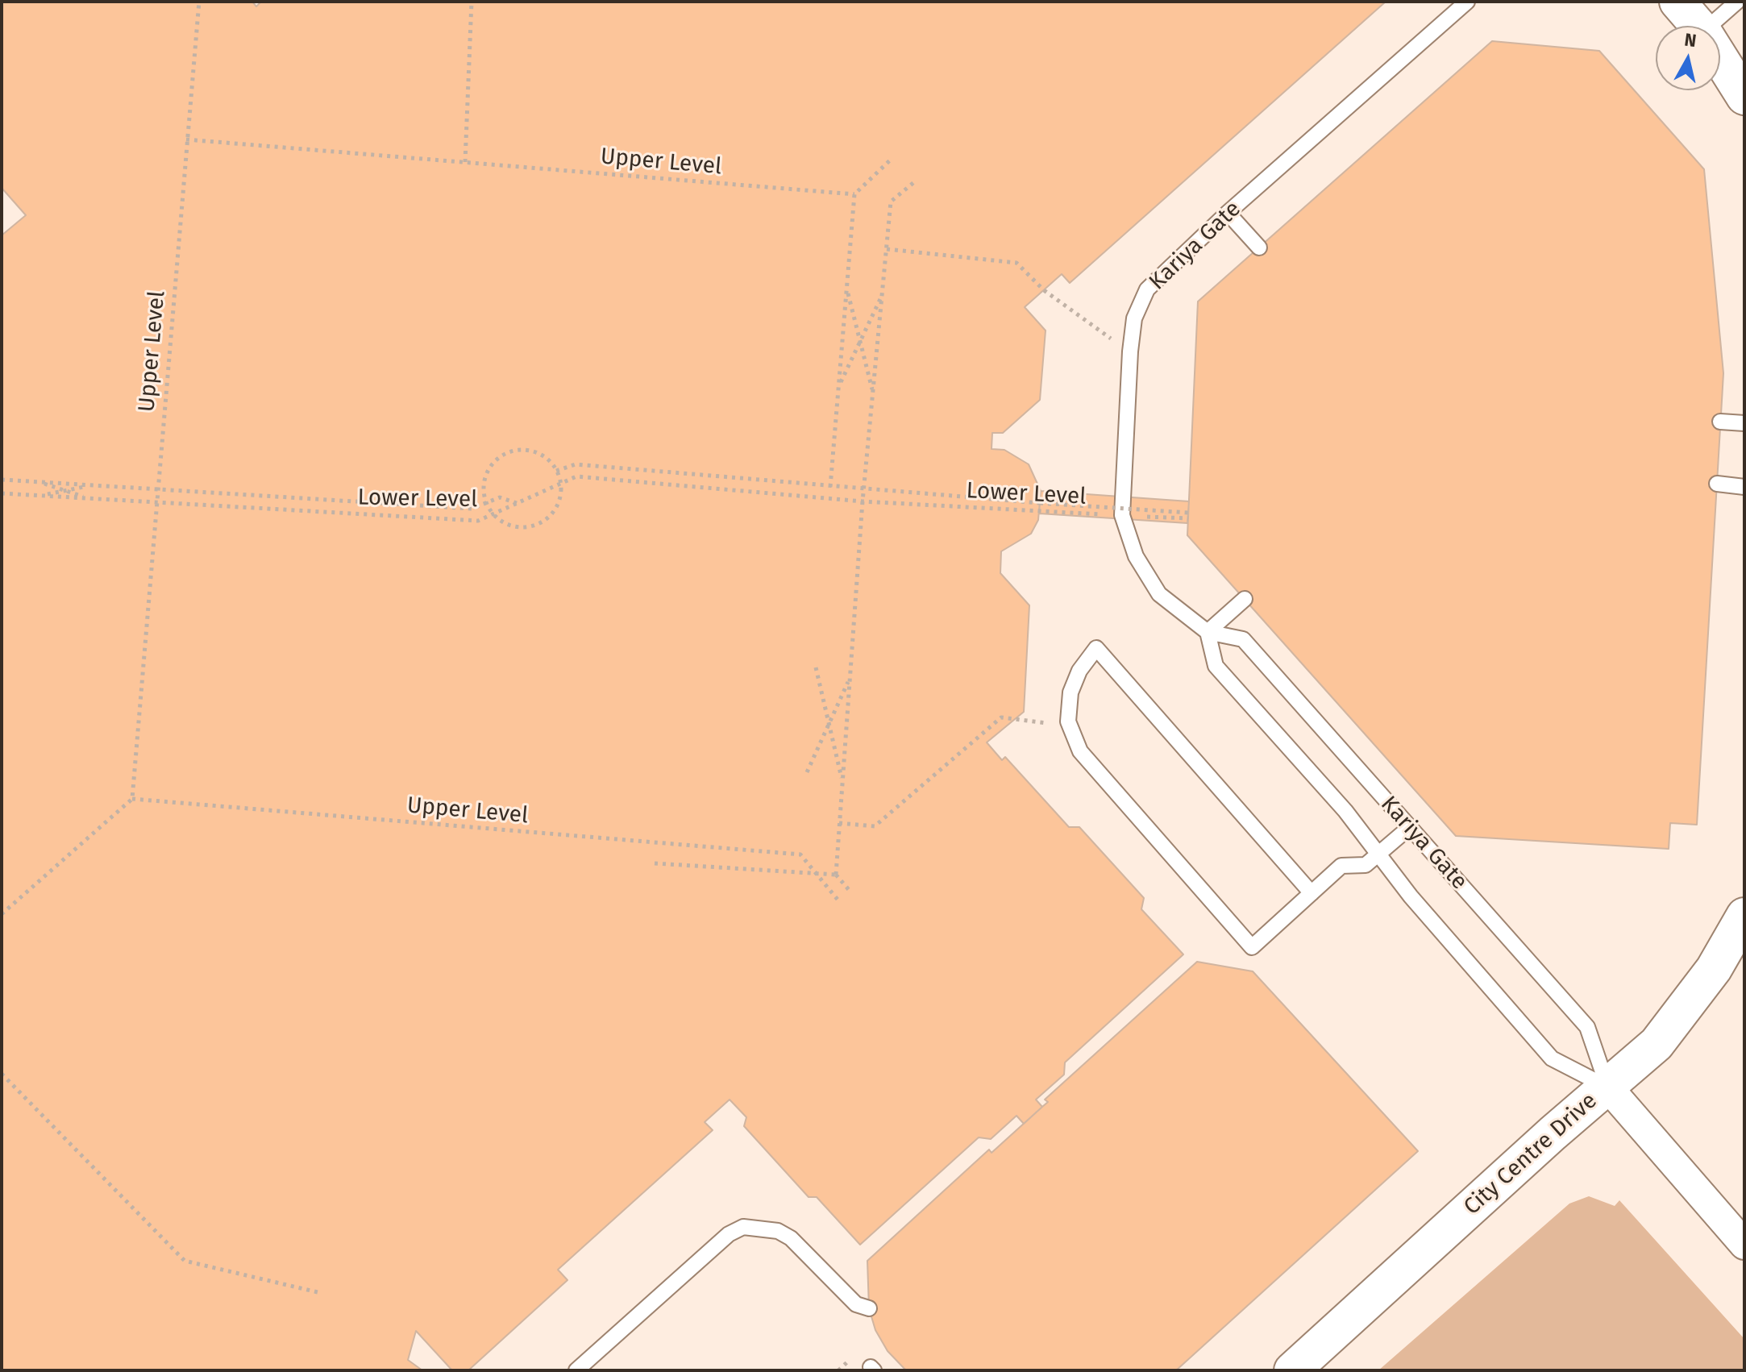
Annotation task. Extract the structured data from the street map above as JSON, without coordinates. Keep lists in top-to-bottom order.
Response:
{
  "streets": {
    "street": ["Kariya Gate", "City Centre Drive"],
    "path": ["Upper Level", "Lower Level"]
  },
  "crossings": [
    ["Kariya Gate", "Lower Level"],
    ["Kariya Gate", "City Centre Drive"]
  ],
  "north": "top"
}
